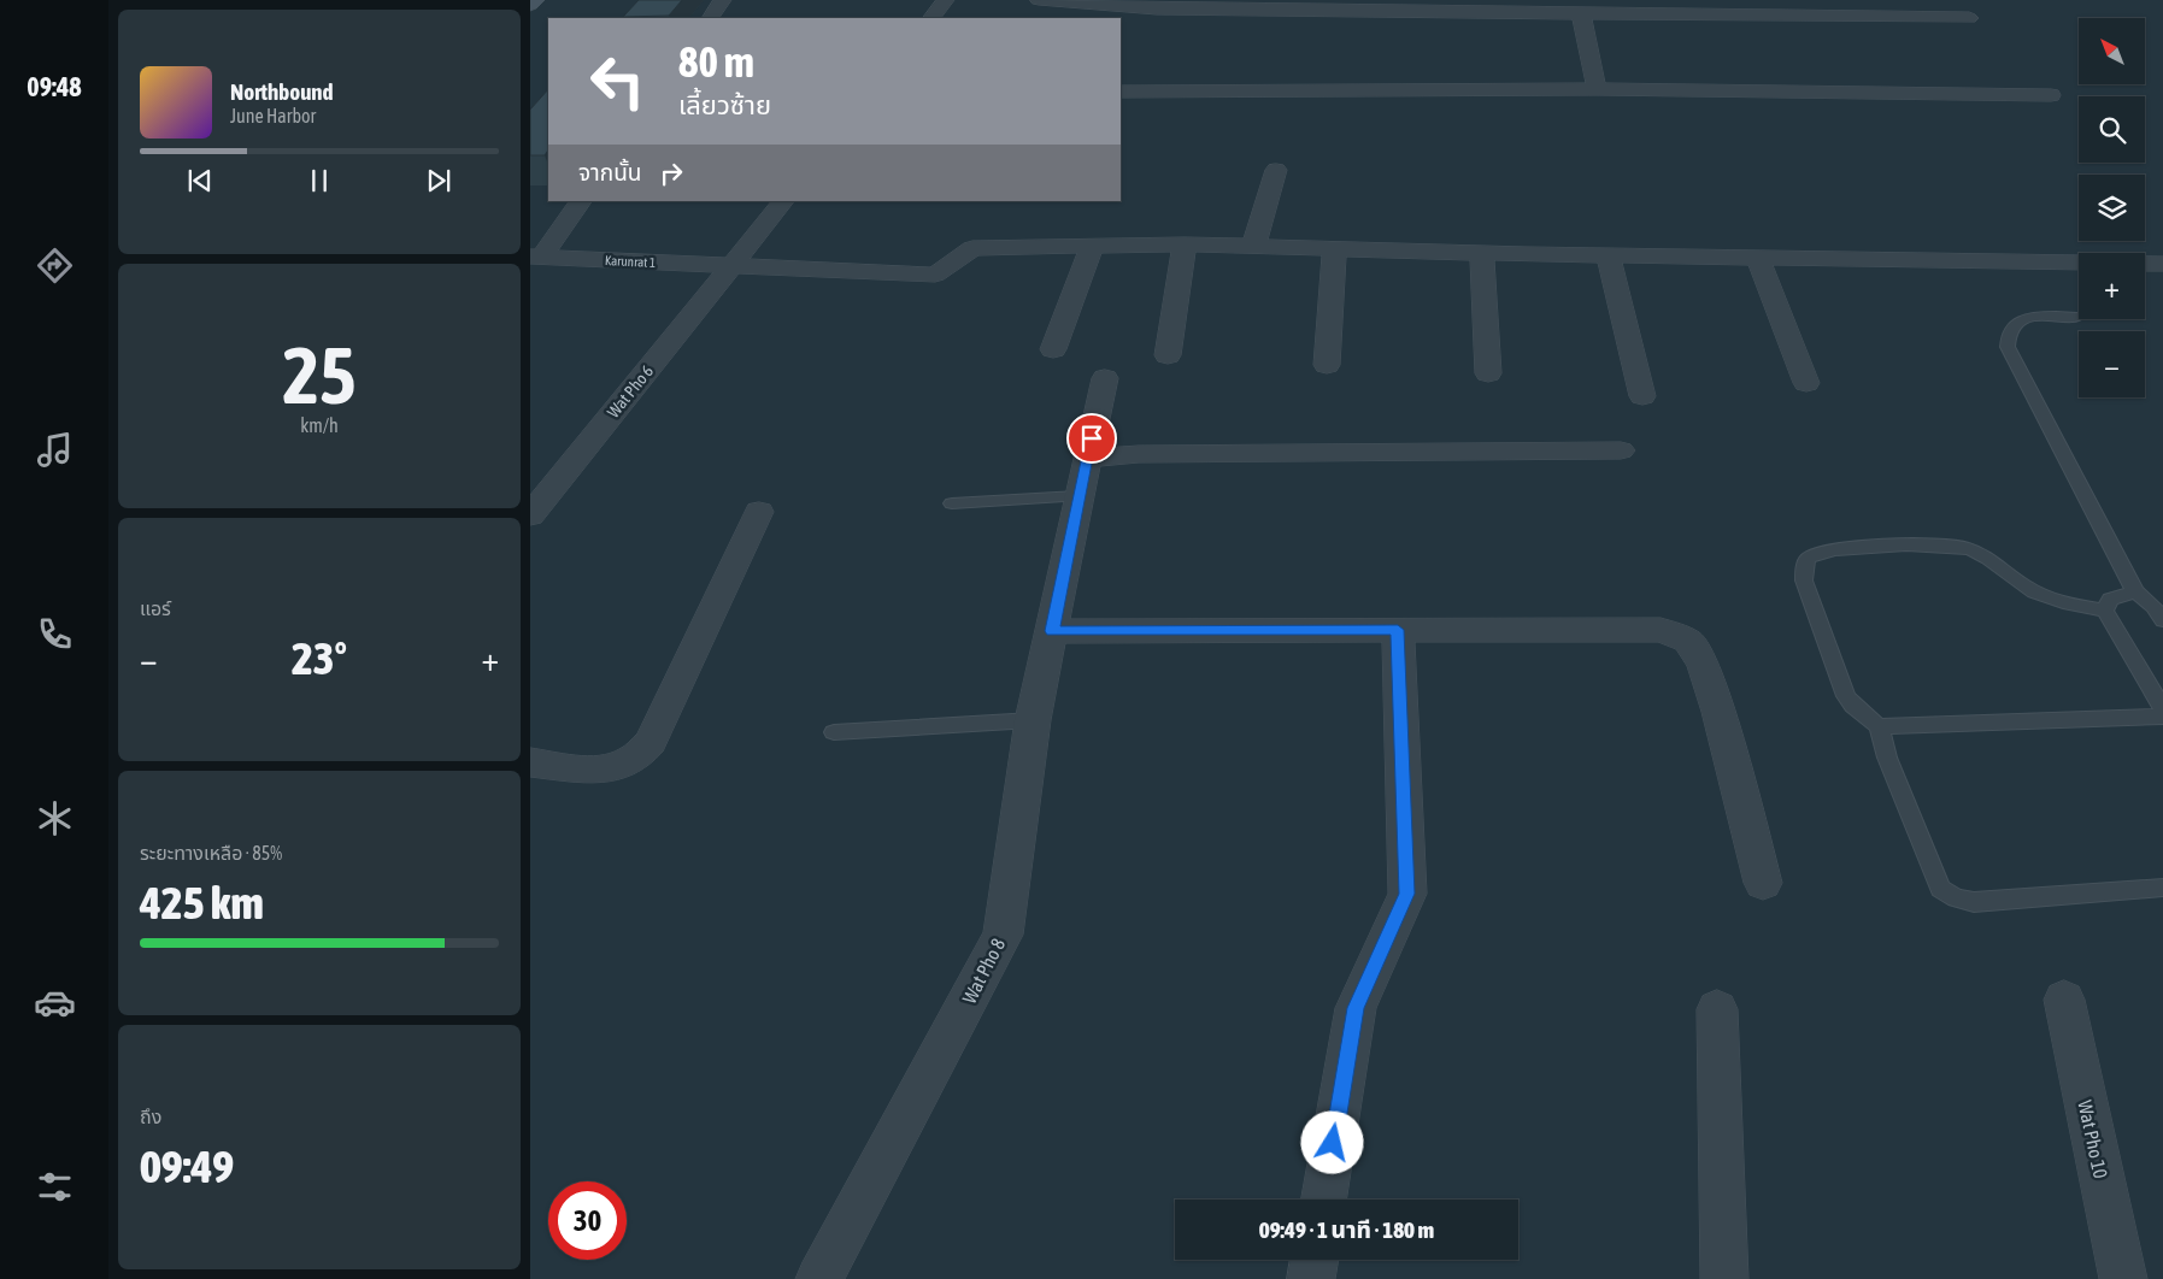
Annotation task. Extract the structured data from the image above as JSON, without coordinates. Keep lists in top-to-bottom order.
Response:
{
  "streets": {
    "street": [
      "Karunrat 1",
      "Wat Pho 6",
      "Wat Pho 8",
      "Wat Pho 10"
    ]
  },
  "crossings": [
    ["Karunrat 1", "Wat Pho 6"]
  ],
  "north": "top left",
  "page": {
    "tabs": "09:48",
    "map_buttons": ["+", "−"],
    "turn": ["80 m", "เลี้ยวซ้าย"],
    "song": ["Northbound", "June Harbor"],
    "then": "จากนั้น",
    "tile": [
      ["25", "km/h"],
      "แอร์",
      ["ระยะทางเหลือ · 85%", "425 km"],
      ["ถึง", "09:49"]
    ],
    "heat": ["−", "23°", "+"],
    "limit": "30",
    "trip": "09:49 · 1 นาที · 180 m"
  }
}
